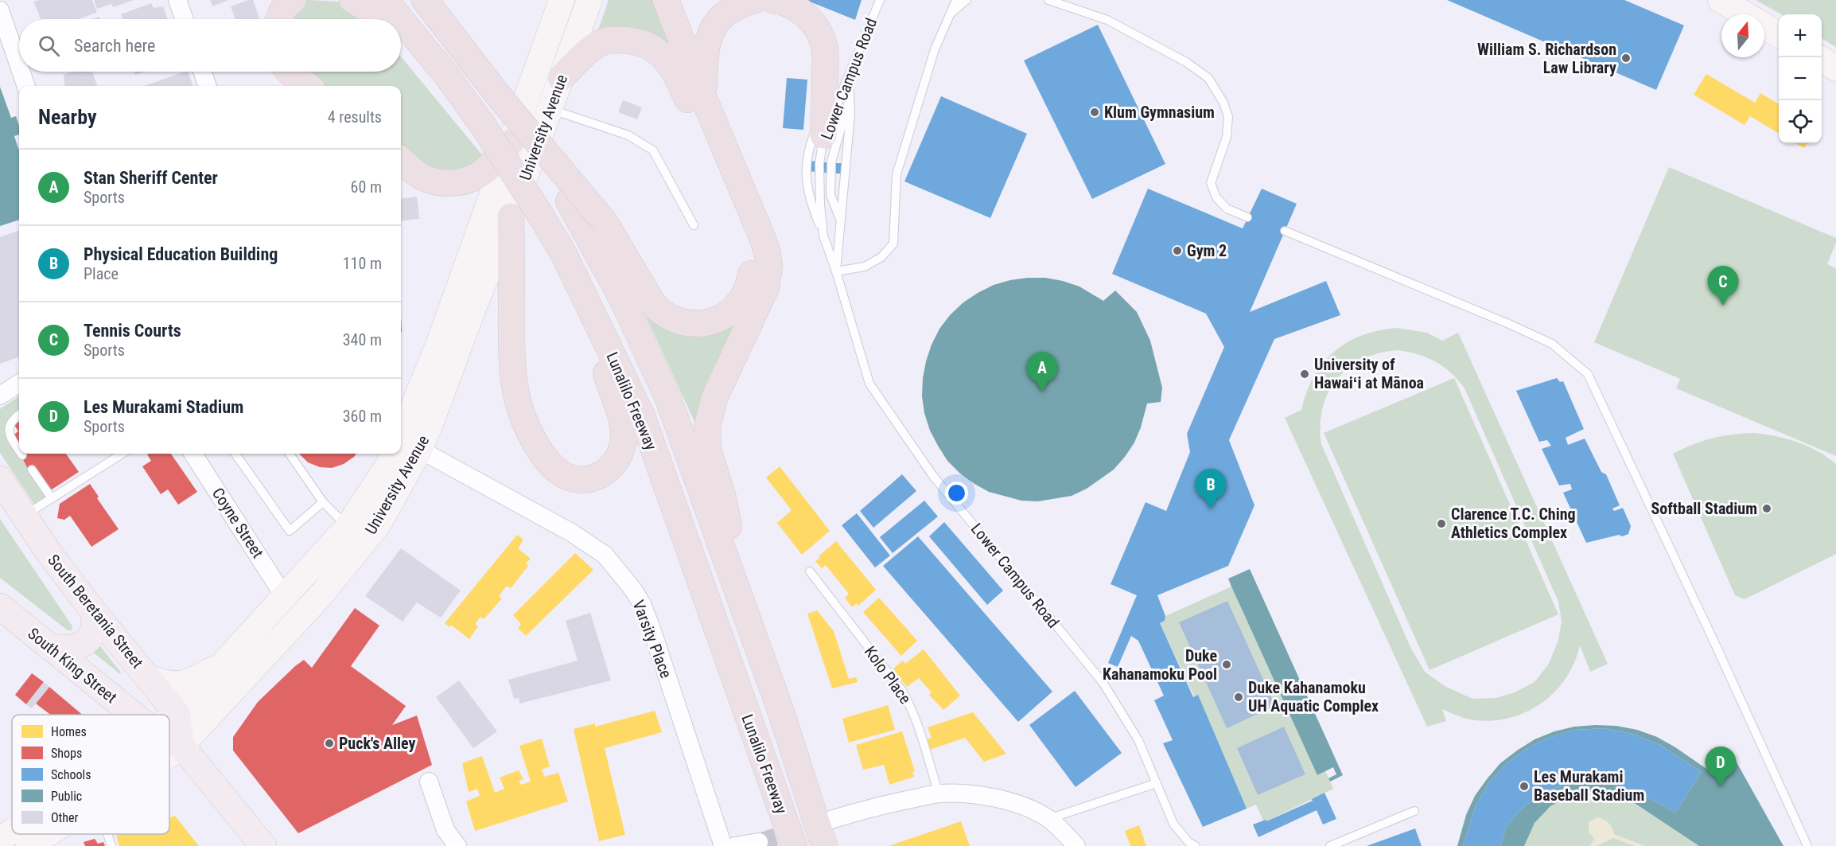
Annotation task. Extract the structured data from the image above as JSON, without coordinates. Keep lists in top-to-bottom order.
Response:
{
  "streets": {
    "highway": ["Lunalilo Freeway"],
    "main road": ["University Avenue", "South Beretania Street", "South King Street"],
    "street": ["Coyne Street", "Varsity Place"],
    "lane": ["Lower Campus Road", "Kolo Place"]
  },
  "crossings": [
    ["University Avenue", "Lunalilo Freeway"],
    ["University Avenue", "Coyne Street"],
    ["University Avenue", "South Beretania Street"],
    ["University Avenue", "Varsity Place"],
    ["University Avenue", "South King Street"]
  ],
  "places": [
    "William S. Richardson Law Library",
    "Klum Gymnasium",
    "Gym 2",
    "University of Hawaiʻi at Mānoa",
    "Softball Stadium",
    "Clarence T.C. Ching Athletics Complex",
    "Duke Kahanamoku Pool",
    "Duke Kahanamoku UH Aquatic Complex",
    "Puck's Alley",
    "Les Murakami Baseball Stadium"
  ],
  "legend": [
    "Homes",
    "Shops",
    "Schools",
    "Public",
    "Other"
  ],
  "north": "top",
  "page": {
    "map_buttons": ["+", "−"],
    "search": "Search here",
    "heading": ["Nearby", "4 results"],
    "list": [
      {
        "mark": "A",
        "name": "Stan Sheriff Center",
        "note": "Sports",
        "value": "60 m"
      },
      {
        "mark": "B",
        "name": "Physical Education Building",
        "note": "Place",
        "value": "110 m"
      },
      {
        "mark": "C",
        "name": "Tennis Courts",
        "note": "Sports",
        "value": "340 m"
      },
      {
        "mark": "D",
        "name": "Les Murakami Stadium",
        "note": "Sports",
        "value": "360 m"
      }
    ],
    "pins": [
      "C",
      "A",
      "B",
      "D"
    ]
  }
}
